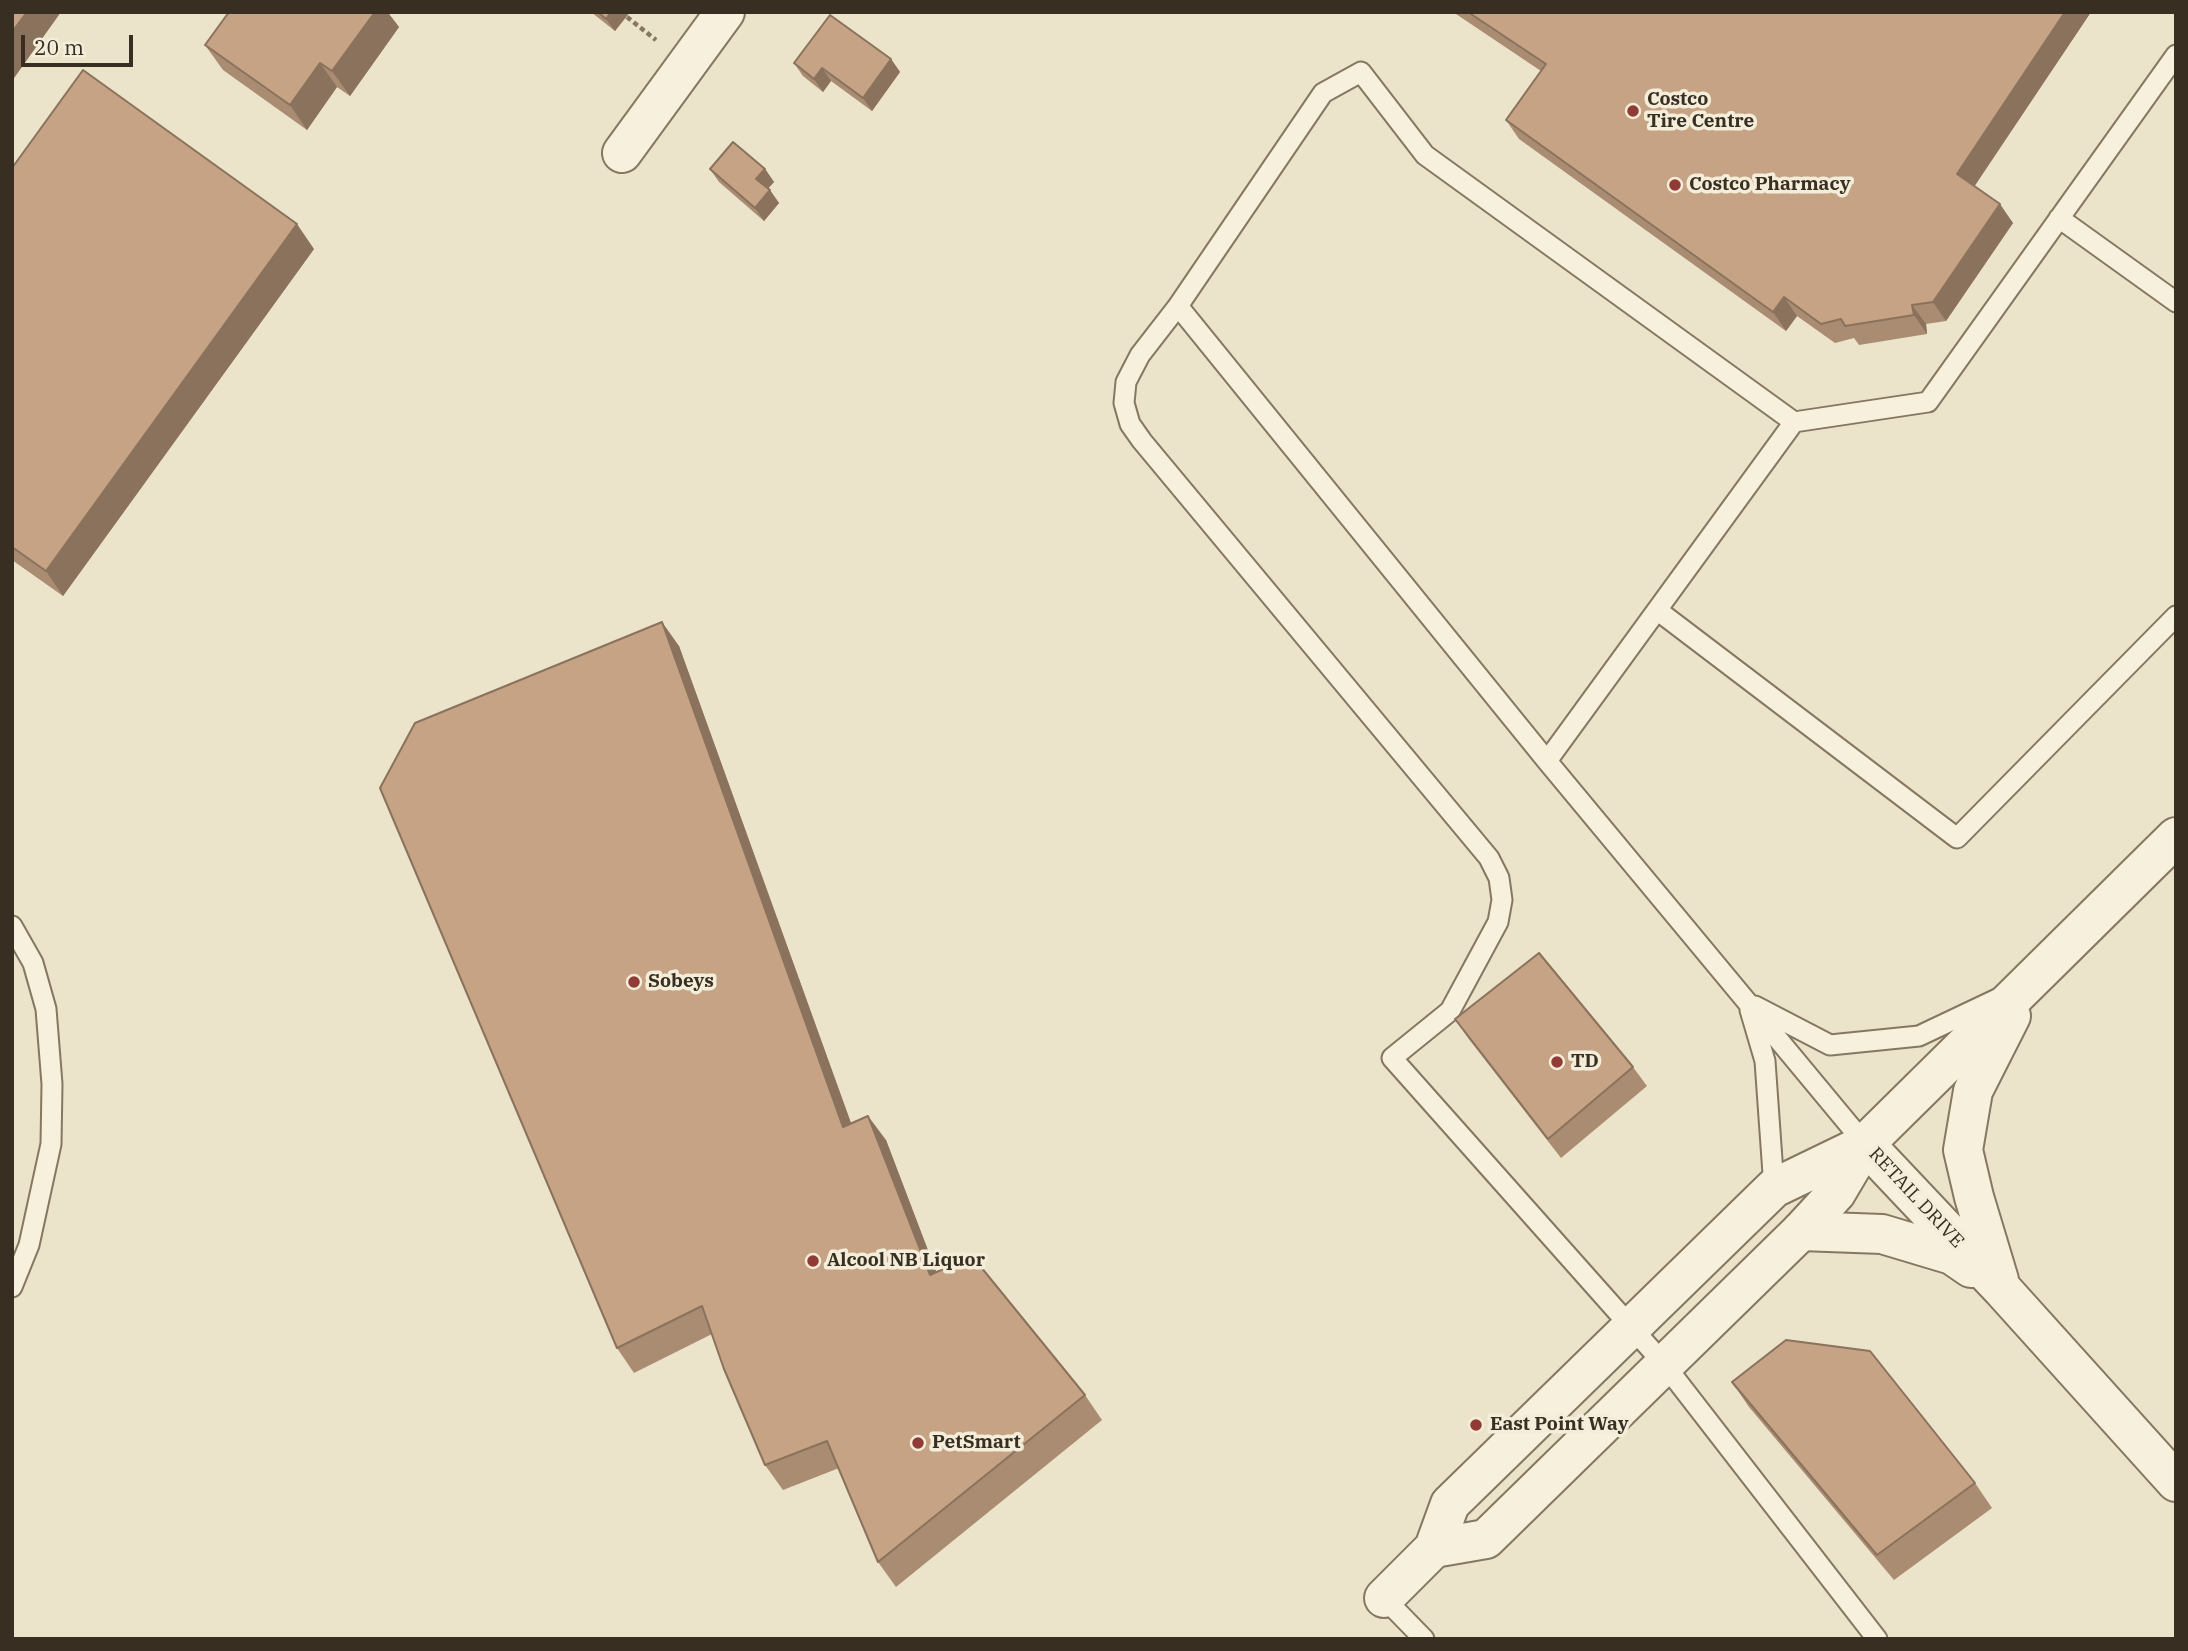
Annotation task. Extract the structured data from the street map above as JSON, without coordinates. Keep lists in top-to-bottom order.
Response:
{
  "streets": {
    "street": ["RETAIL DRIVE"]
  },
  "places": [
    "Costco Tire Centre",
    "Costco Pharmacy",
    "Sobeys",
    "TD",
    "Alcool NB Liquor",
    "East Point Way",
    "PetSmart"
  ],
  "scale_bar": "20 m"
}
